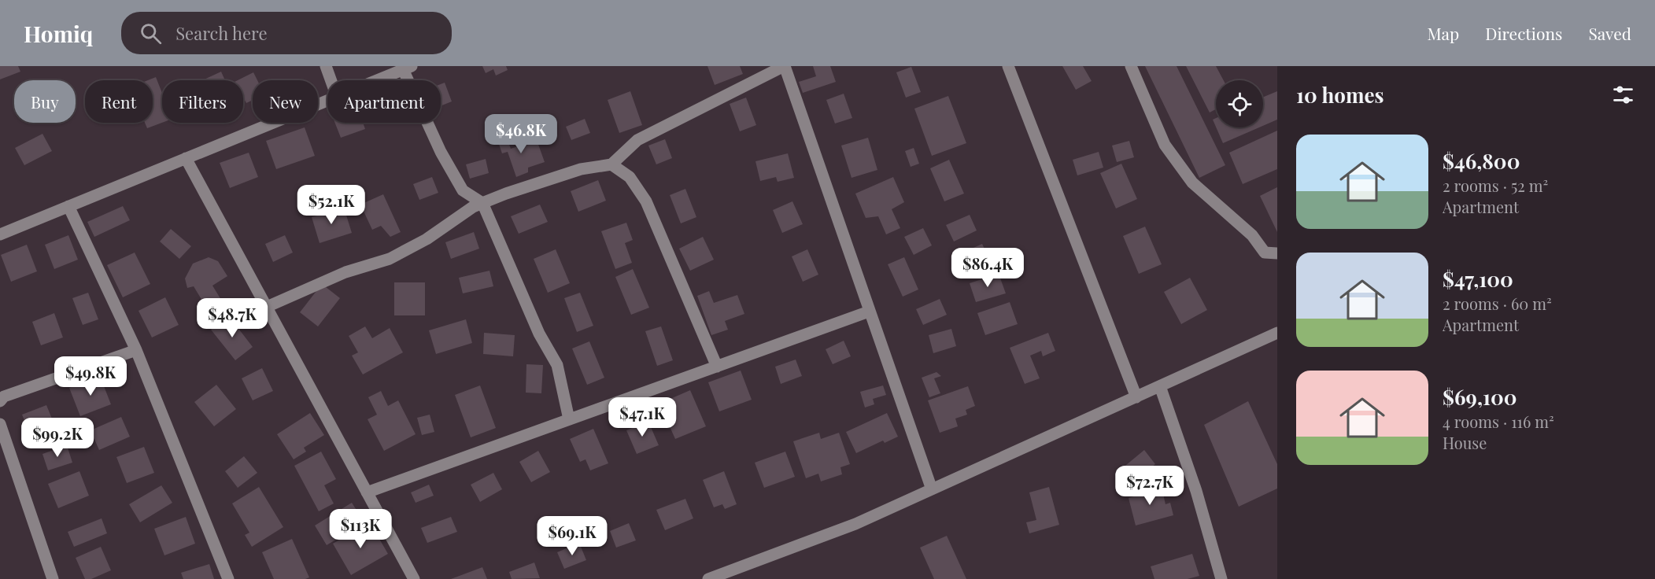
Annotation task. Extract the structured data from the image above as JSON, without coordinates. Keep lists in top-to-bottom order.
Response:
{
  "page": {
    "header": "Homiq",
    "search": "Search here",
    "nav": ["Map", "Directions", "Saved"],
    "heading": "10 homes",
    "chip": [
      "Buy",
      "Rent",
      "Filters",
      "New",
      "Apartment"
    ],
    "price": [
      "$46.8K",
      "$52.1K",
      "$86.4K",
      "$48.7K",
      "$49.8K",
      "$47.1K",
      "$99.2K",
      "$72.7K",
      "$113K",
      "$69.1K"
    ],
    "list": [
      {
        "name": "$46,800",
        "note": "2 rooms · 52 m² · Apartment"
      },
      {
        "name": "$47,100",
        "note": "2 rooms · 60 m² · Apartment"
      },
      {
        "name": "$69,100",
        "note": "4 rooms · 116 m² · House"
      }
    ]
  }
}
